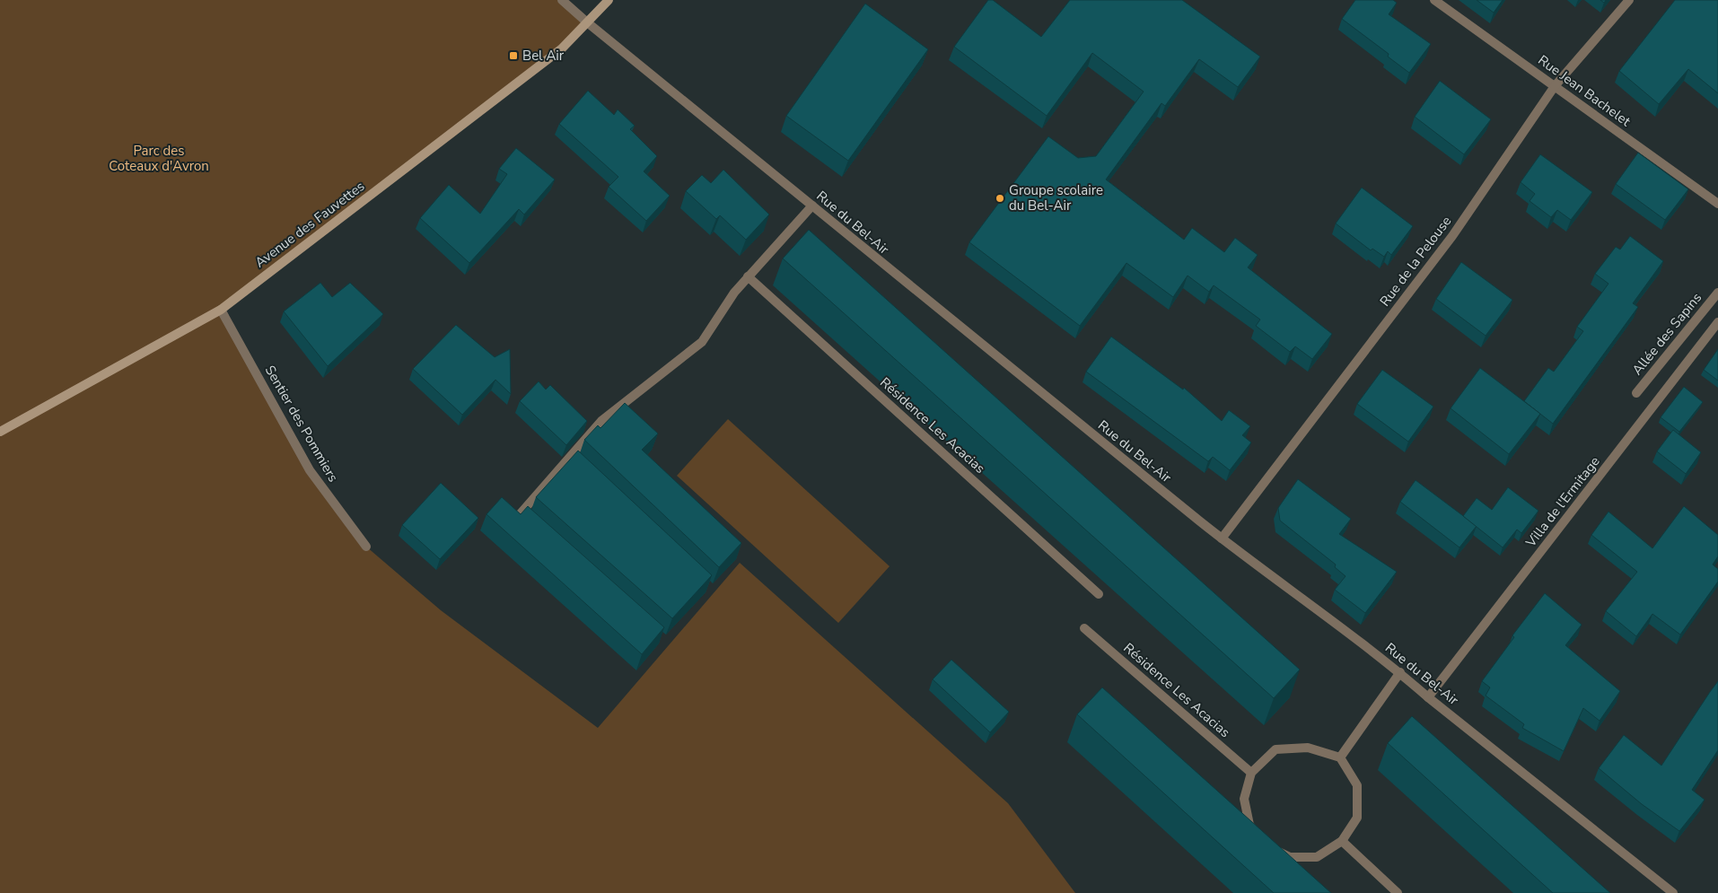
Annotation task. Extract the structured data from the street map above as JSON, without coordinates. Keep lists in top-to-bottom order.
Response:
{
  "streets": {
    "street": [
      "Rue Jean Bachelet",
      "Rue du Bel-Air",
      "Avenue des Fauvettes",
      "Rue de la Pelouse",
      "Allée des Sapins",
      "Sentier des Pommiers",
      "Résidence Les Acacias",
      "Villa de l'Ermitage"
    ]
  },
  "crossings": [
    ["Rue Jean Bachelet", "Rue de la Pelouse"],
    ["Rue du Bel-Air", "Avenue des Fauvettes"],
    ["Rue du Bel-Air", "Rue de la Pelouse"],
    ["Rue du Bel-Air", "Villa de l'Ermitage"],
    ["Avenue des Fauvettes", "Sentier des Pommiers"]
  ],
  "parks": ["Parc des Coteaux d'Avron"],
  "places": {
    "transit": ["Bel Air"],
    "other": ["Groupe scolaire du Bel-Air"]
  }
}
